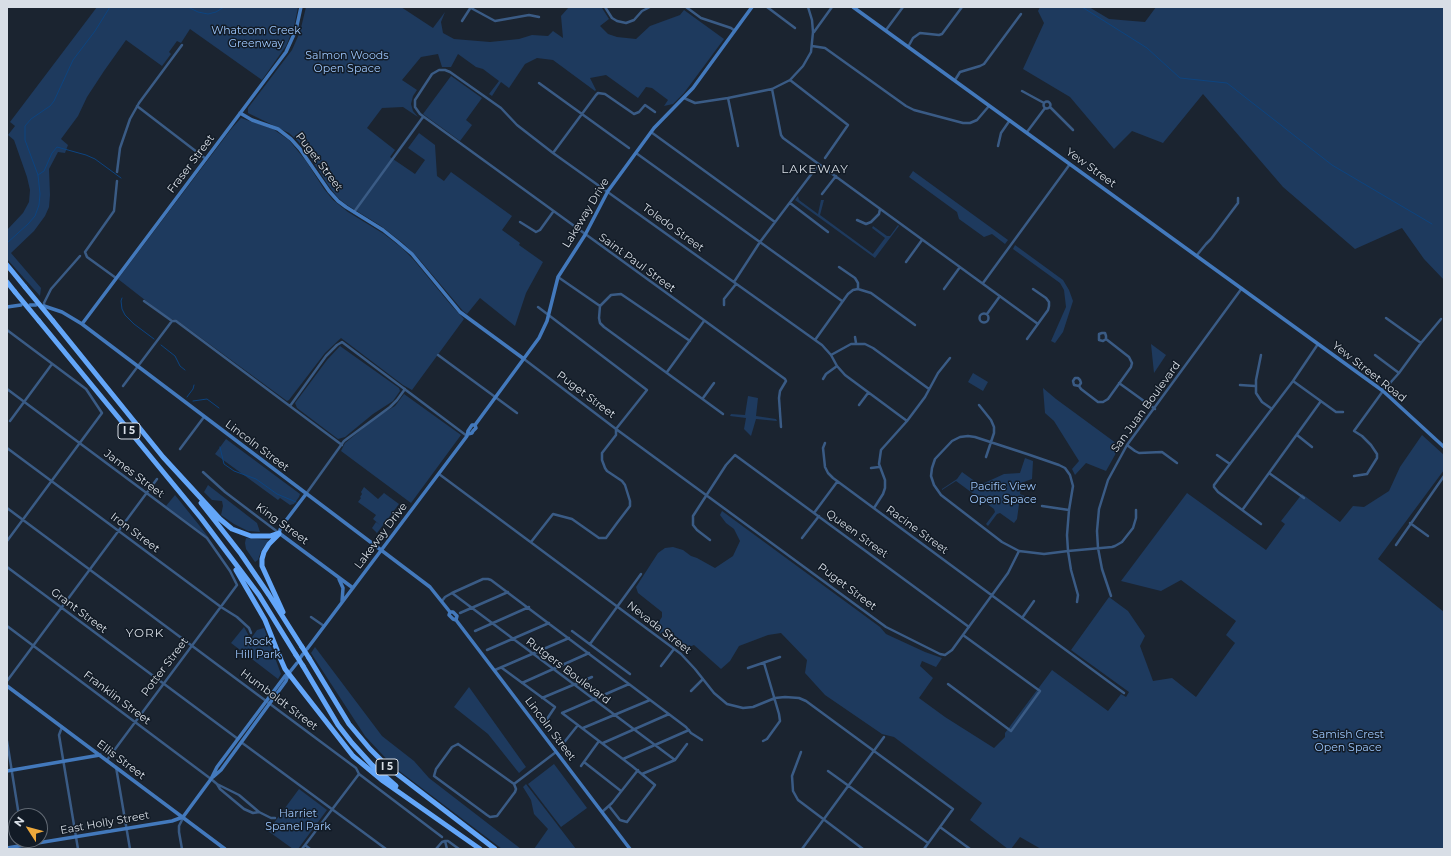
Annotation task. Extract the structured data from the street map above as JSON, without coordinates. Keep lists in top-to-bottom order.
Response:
{
  "streets": {
    "highway": ["I 5"],
    "street": [
      "Puget Street",
      "Fraser Street",
      "Yew Street",
      "Lakeway Drive",
      "Toledo Street",
      "Saint Paul Street",
      "Yew Street Road",
      "San Juan Boulevard",
      "Lincoln Street",
      "James Street",
      "King Street",
      "Racine Street",
      "Iron Street",
      "Queen Street",
      "Grant Street",
      "Nevada Street",
      "Potter Street",
      "Rutgers Boulevard",
      "Franklin Street",
      "Humboldt Street",
      "Ellis Street",
      "East Holly Street"
    ]
  },
  "crossings": [
    ["Puget Street", "Fraser Street"],
    ["Puget Street", "Lakeway Drive"],
    ["Puget Street", "Queen Street"],
    ["Fraser Street", "Lincoln Street"],
    ["Yew Street", "Yew Street Road"],
    ["Yew Street", "San Juan Boulevard"],
    ["Lakeway Drive", "Toledo Street"],
    ["Lakeway Drive", "Saint Paul Street"],
    ["Lakeway Drive", "I 5"],
    ["Lakeway Drive", "Lincoln Street"],
    ["Lakeway Drive", "King Street"],
    ["Lakeway Drive", "Nevada Street"],
    ["Toledo Street", "Saint Paul Street"],
    ["James Street", "Potter Street"],
    ["Iron Street", "Potter Street"],
    ["Grant Street", "Potter Street"],
    ["Potter Street", "Franklin Street"],
    ["Potter Street", "Humboldt Street"],
    ["Potter Street", "Ellis Street"],
    ["Ellis Street", "East Holly Street"]
  ],
  "districts": ["LAKEWAY", "YORK"],
  "parks": [
    "Whatcom Creek Greenway",
    "Salmon Woods Open Space",
    "Pacific View Open Space",
    "Rock Hill Park",
    "Samish Crest Open Space",
    "Harriet Spanel Park"
  ],
  "north": "top left"
}
